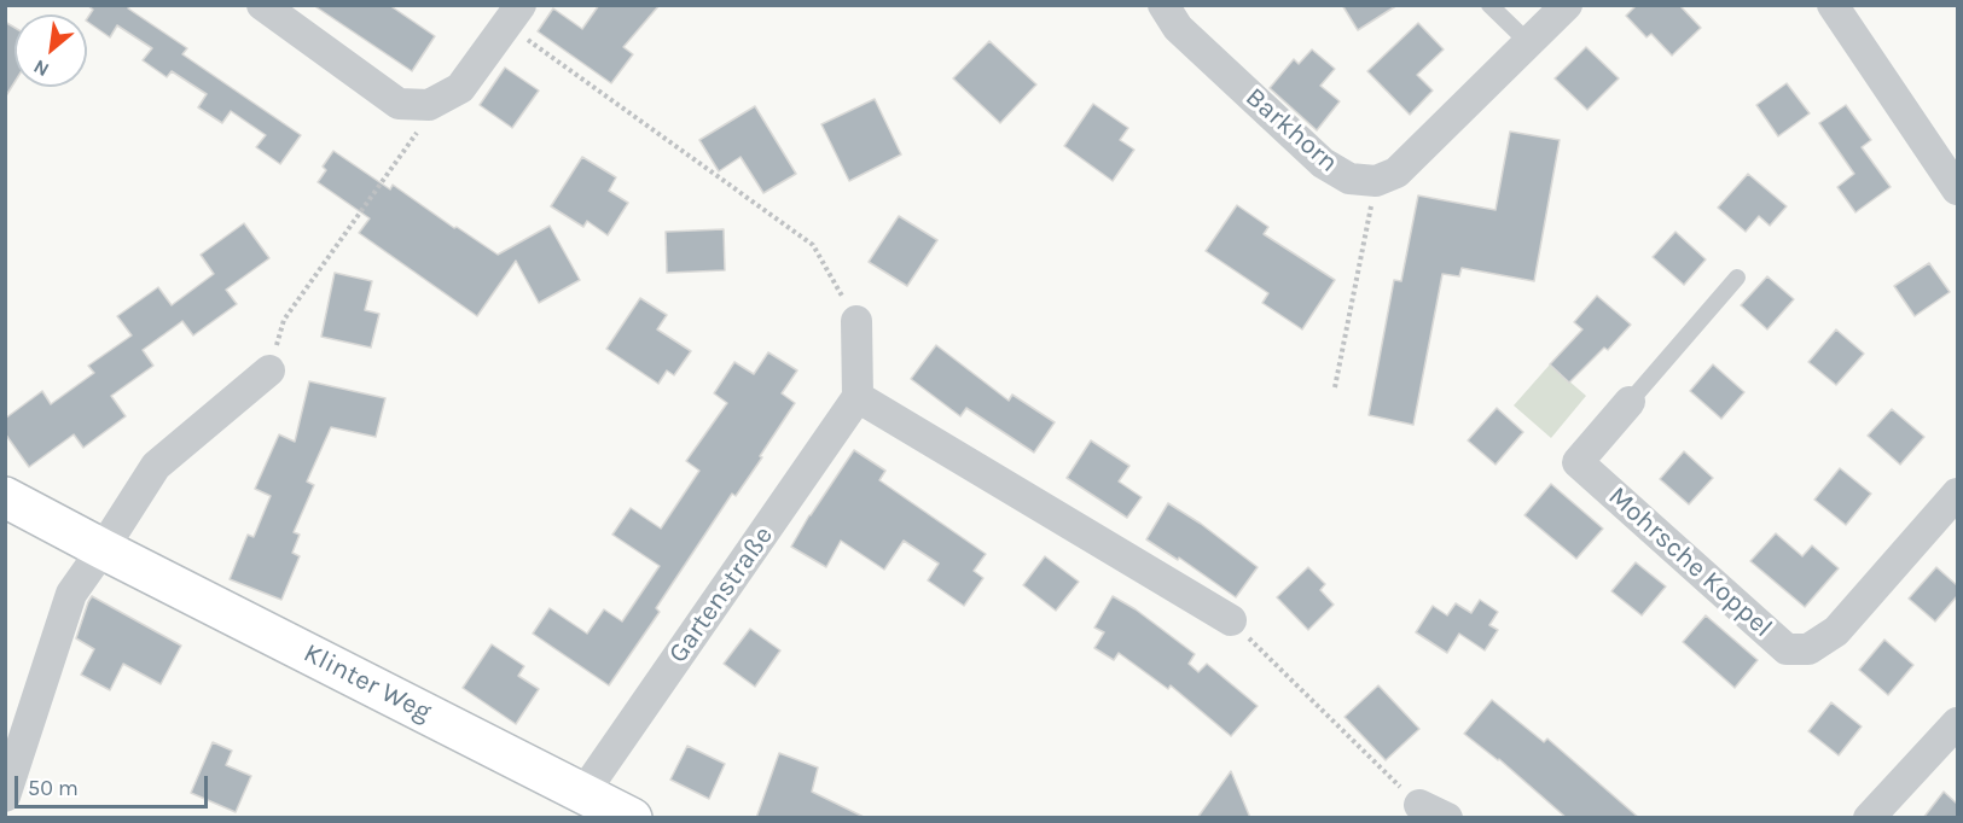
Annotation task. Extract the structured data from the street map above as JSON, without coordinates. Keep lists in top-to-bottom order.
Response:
{
  "streets": {
    "street": [
      "Barkhorn",
      "Mohrsche Koppel",
      "Gartenstraße",
      "Klinter Weg"
    ]
  },
  "crossings": [
    ["Gartenstraße", "Klinter Weg"]
  ],
  "scale_bar": "50 m",
  "north": "bottom left"
}
